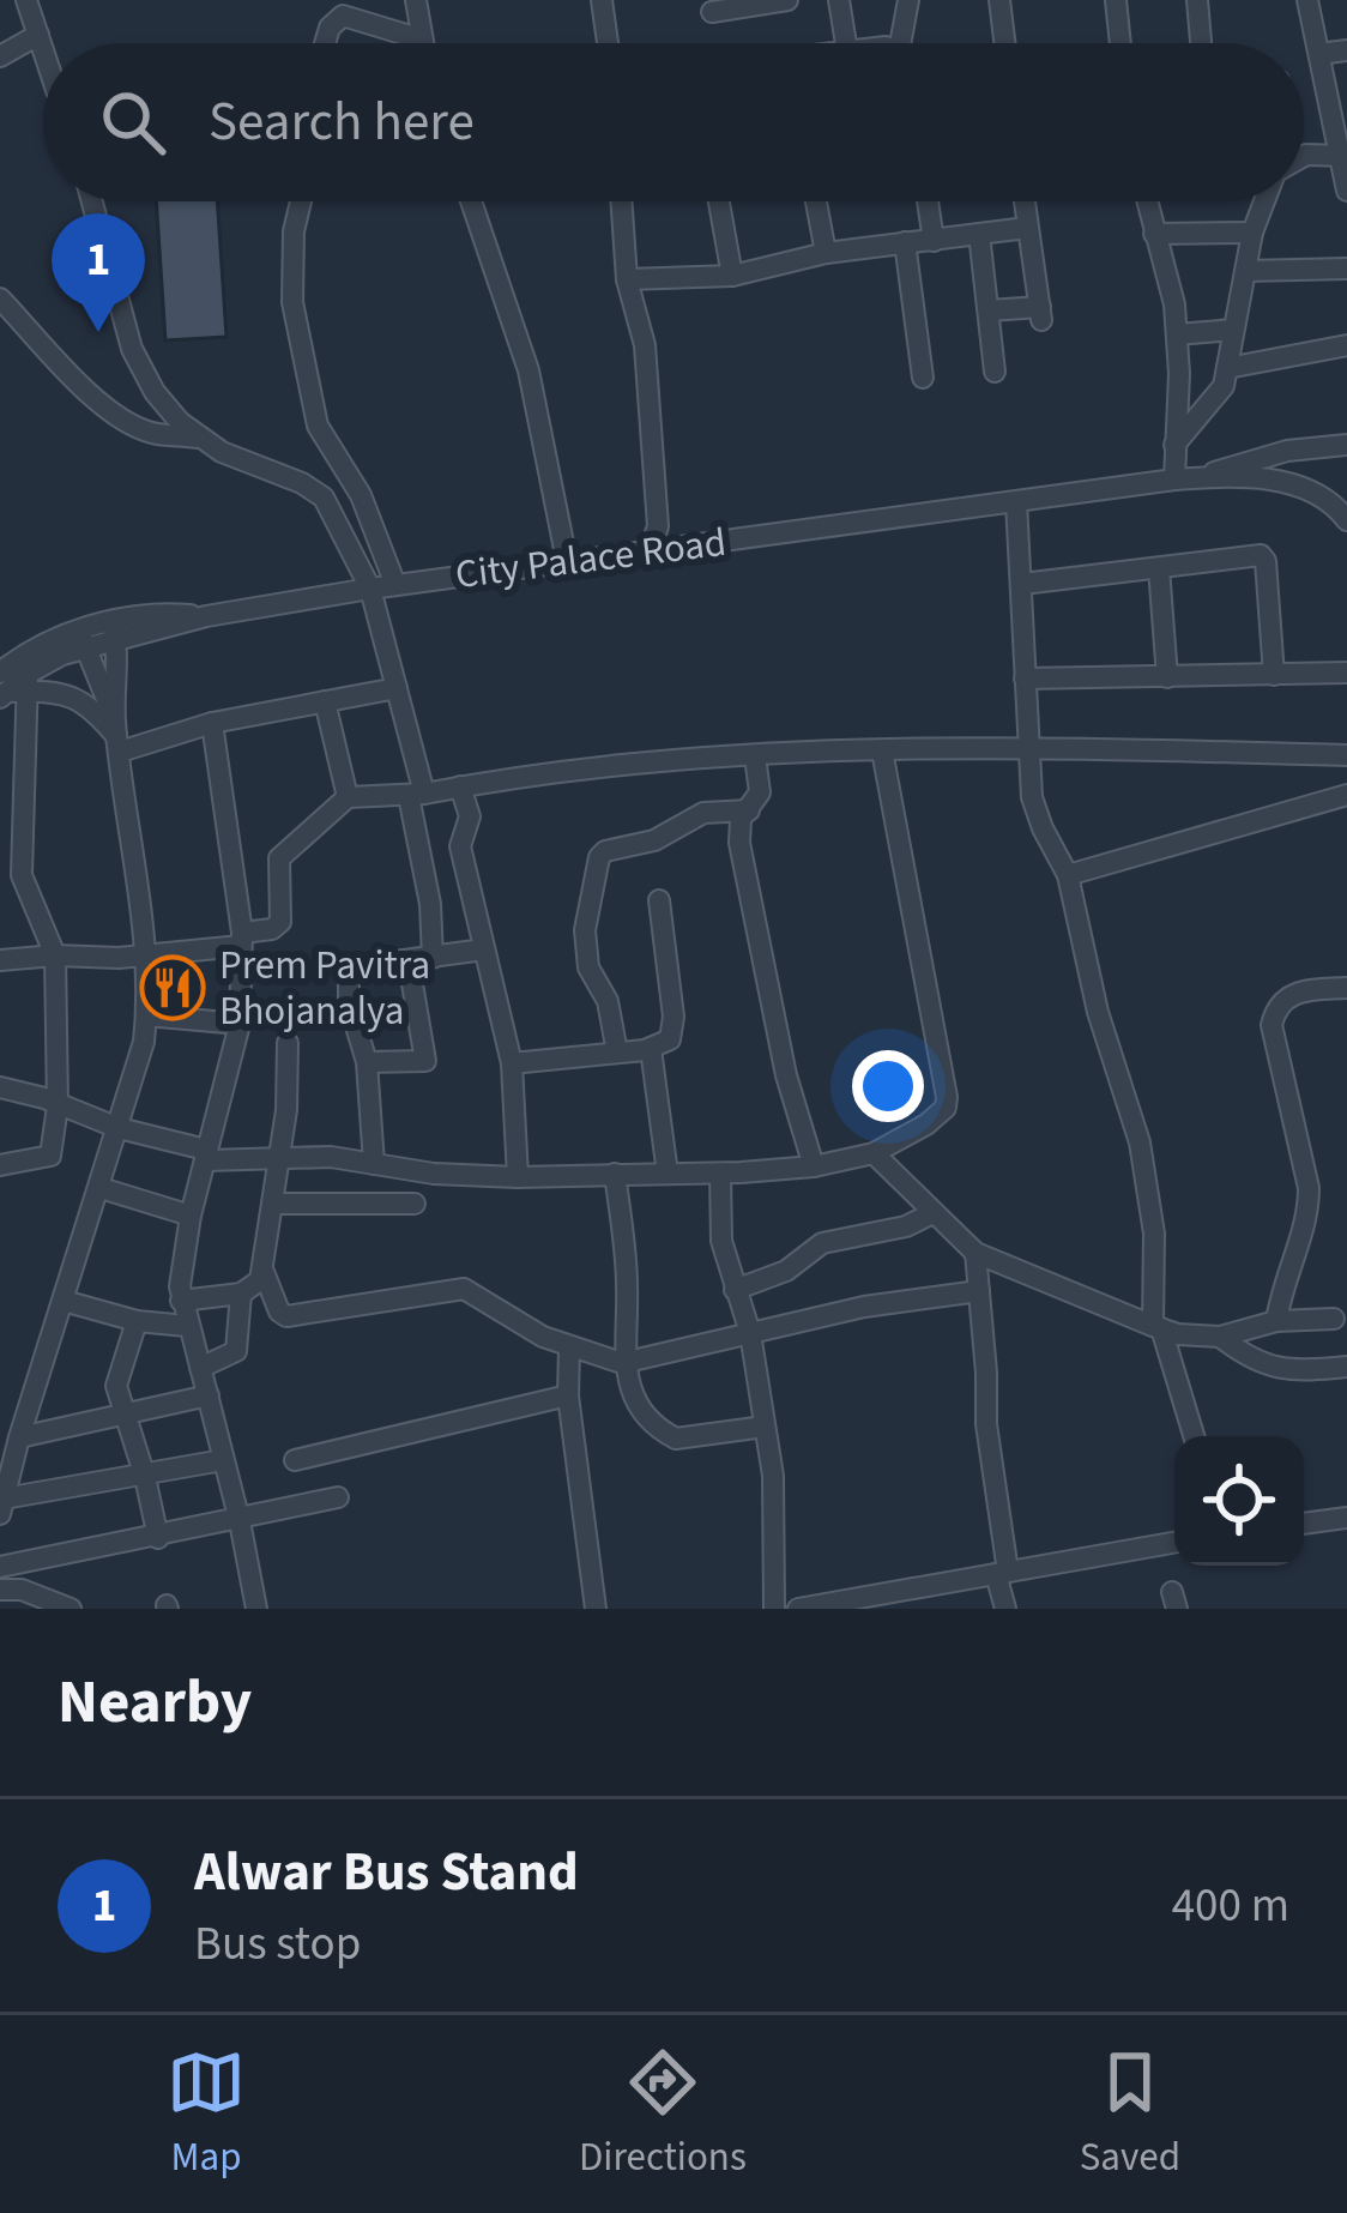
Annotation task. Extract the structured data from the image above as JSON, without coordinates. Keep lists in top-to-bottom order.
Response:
{
  "streets": {
    "street": ["City Palace Road"]
  },
  "places": {
    "restaurant": ["Prem Pavitra Bhojanalya"]
  },
  "page": {
    "search": "Search here",
    "pins": "1",
    "heading": "Nearby",
    "list": [
      {
        "mark": "1",
        "name": "Alwar Bus Stand",
        "note": "Bus stop",
        "value": "400 m"
      }
    ],
    "nav": ["Map", "Directions", "Saved"]
  }
}
